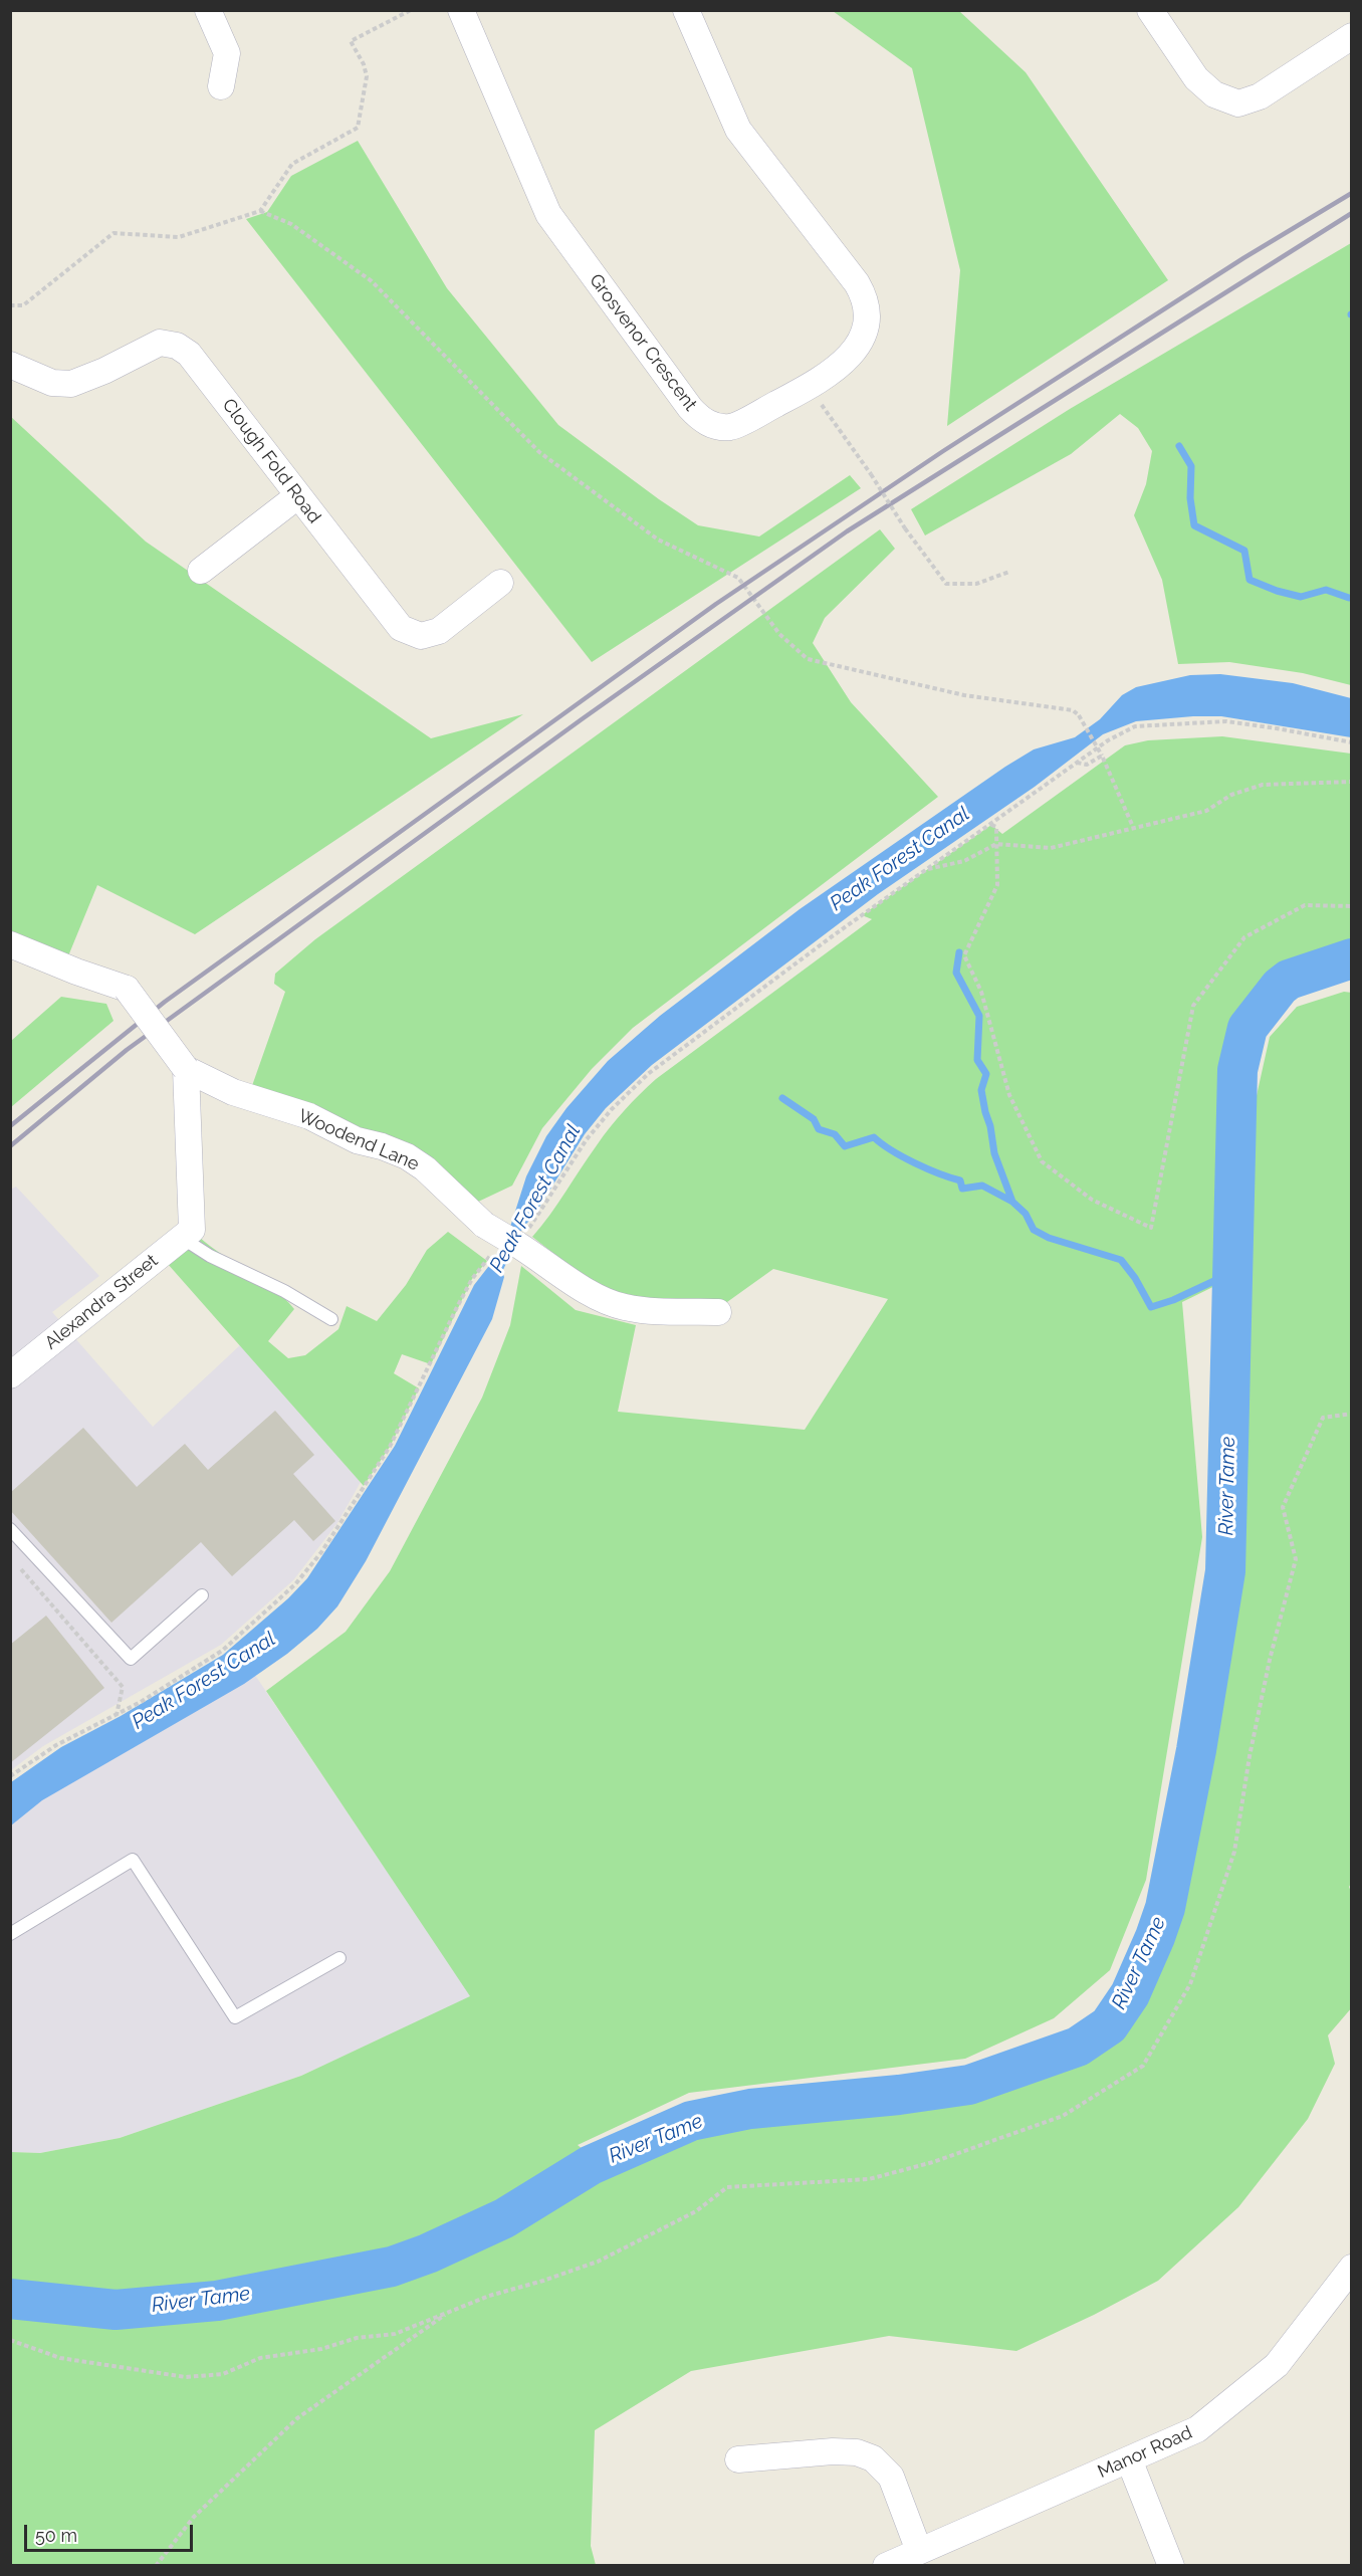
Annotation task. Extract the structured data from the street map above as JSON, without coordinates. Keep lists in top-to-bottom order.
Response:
{
  "streets": {
    "street": [
      "Grosvenor Crescent",
      "Clough Fold Road",
      "Woodend Lane",
      "Alexandra Street",
      "Manor Road"
    ]
  },
  "water": ["Peak Forest Canal", "River Tame"],
  "scale_bar": "50 m"
}
